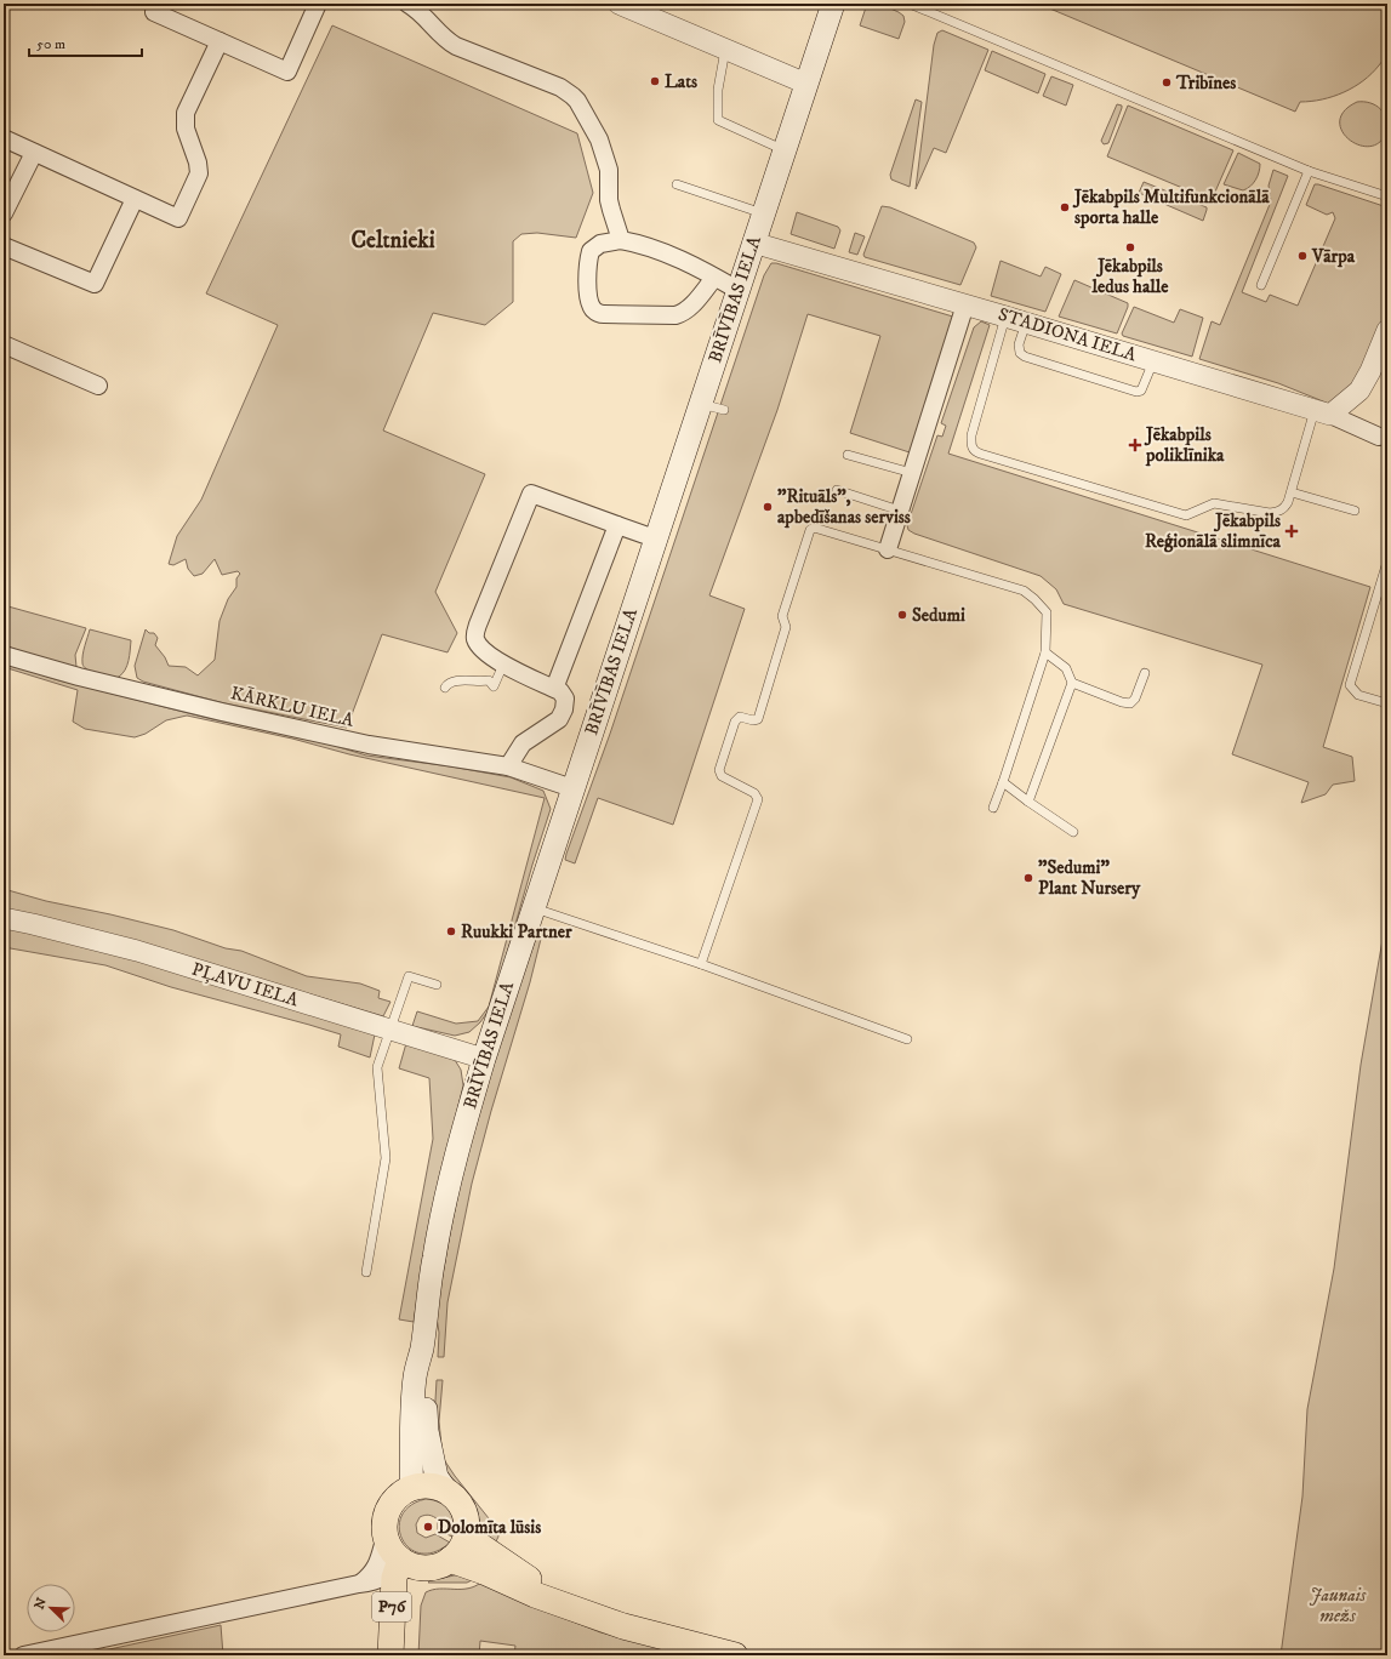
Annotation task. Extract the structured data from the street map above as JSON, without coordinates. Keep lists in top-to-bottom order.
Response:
{
  "streets": {
    "main road": ["BRĪVĪBAS IELA", "P76"],
    "street": ["STADIONA IELA", "KĀRKLU IELA", "PĻAVU IELA"]
  },
  "crossings": [
    ["BRĪVĪBAS IELA", "STADIONA IELA"],
    ["BRĪVĪBAS IELA", "KĀRKLU IELA"],
    ["BRĪVĪBAS IELA", "PĻAVU IELA"],
    ["BRĪVĪBAS IELA", "P76"]
  ],
  "districts": ["Celtnieki"],
  "parks": ["Jaunais mežs"],
  "places": {
    "other": [
      "Lats",
      "Tribīnes",
      "Jēkabpils Multifunkcionālā sporta halle",
      "Jēkabpils ledus halle",
      "Vārpa",
      "\"Rituāls\", apbedīšanas serviss",
      "Sedumi",
      "\"Sedumi\" Plant Nursery",
      "Ruukki Partner",
      "Dolomīta lūsis"
    ],
    "health": ["Jēkabpils poliklīnika", "Jēkabpils Reģionālā slimnīca"]
  },
  "scale_bar": "50 m",
  "north": "top left"
}
